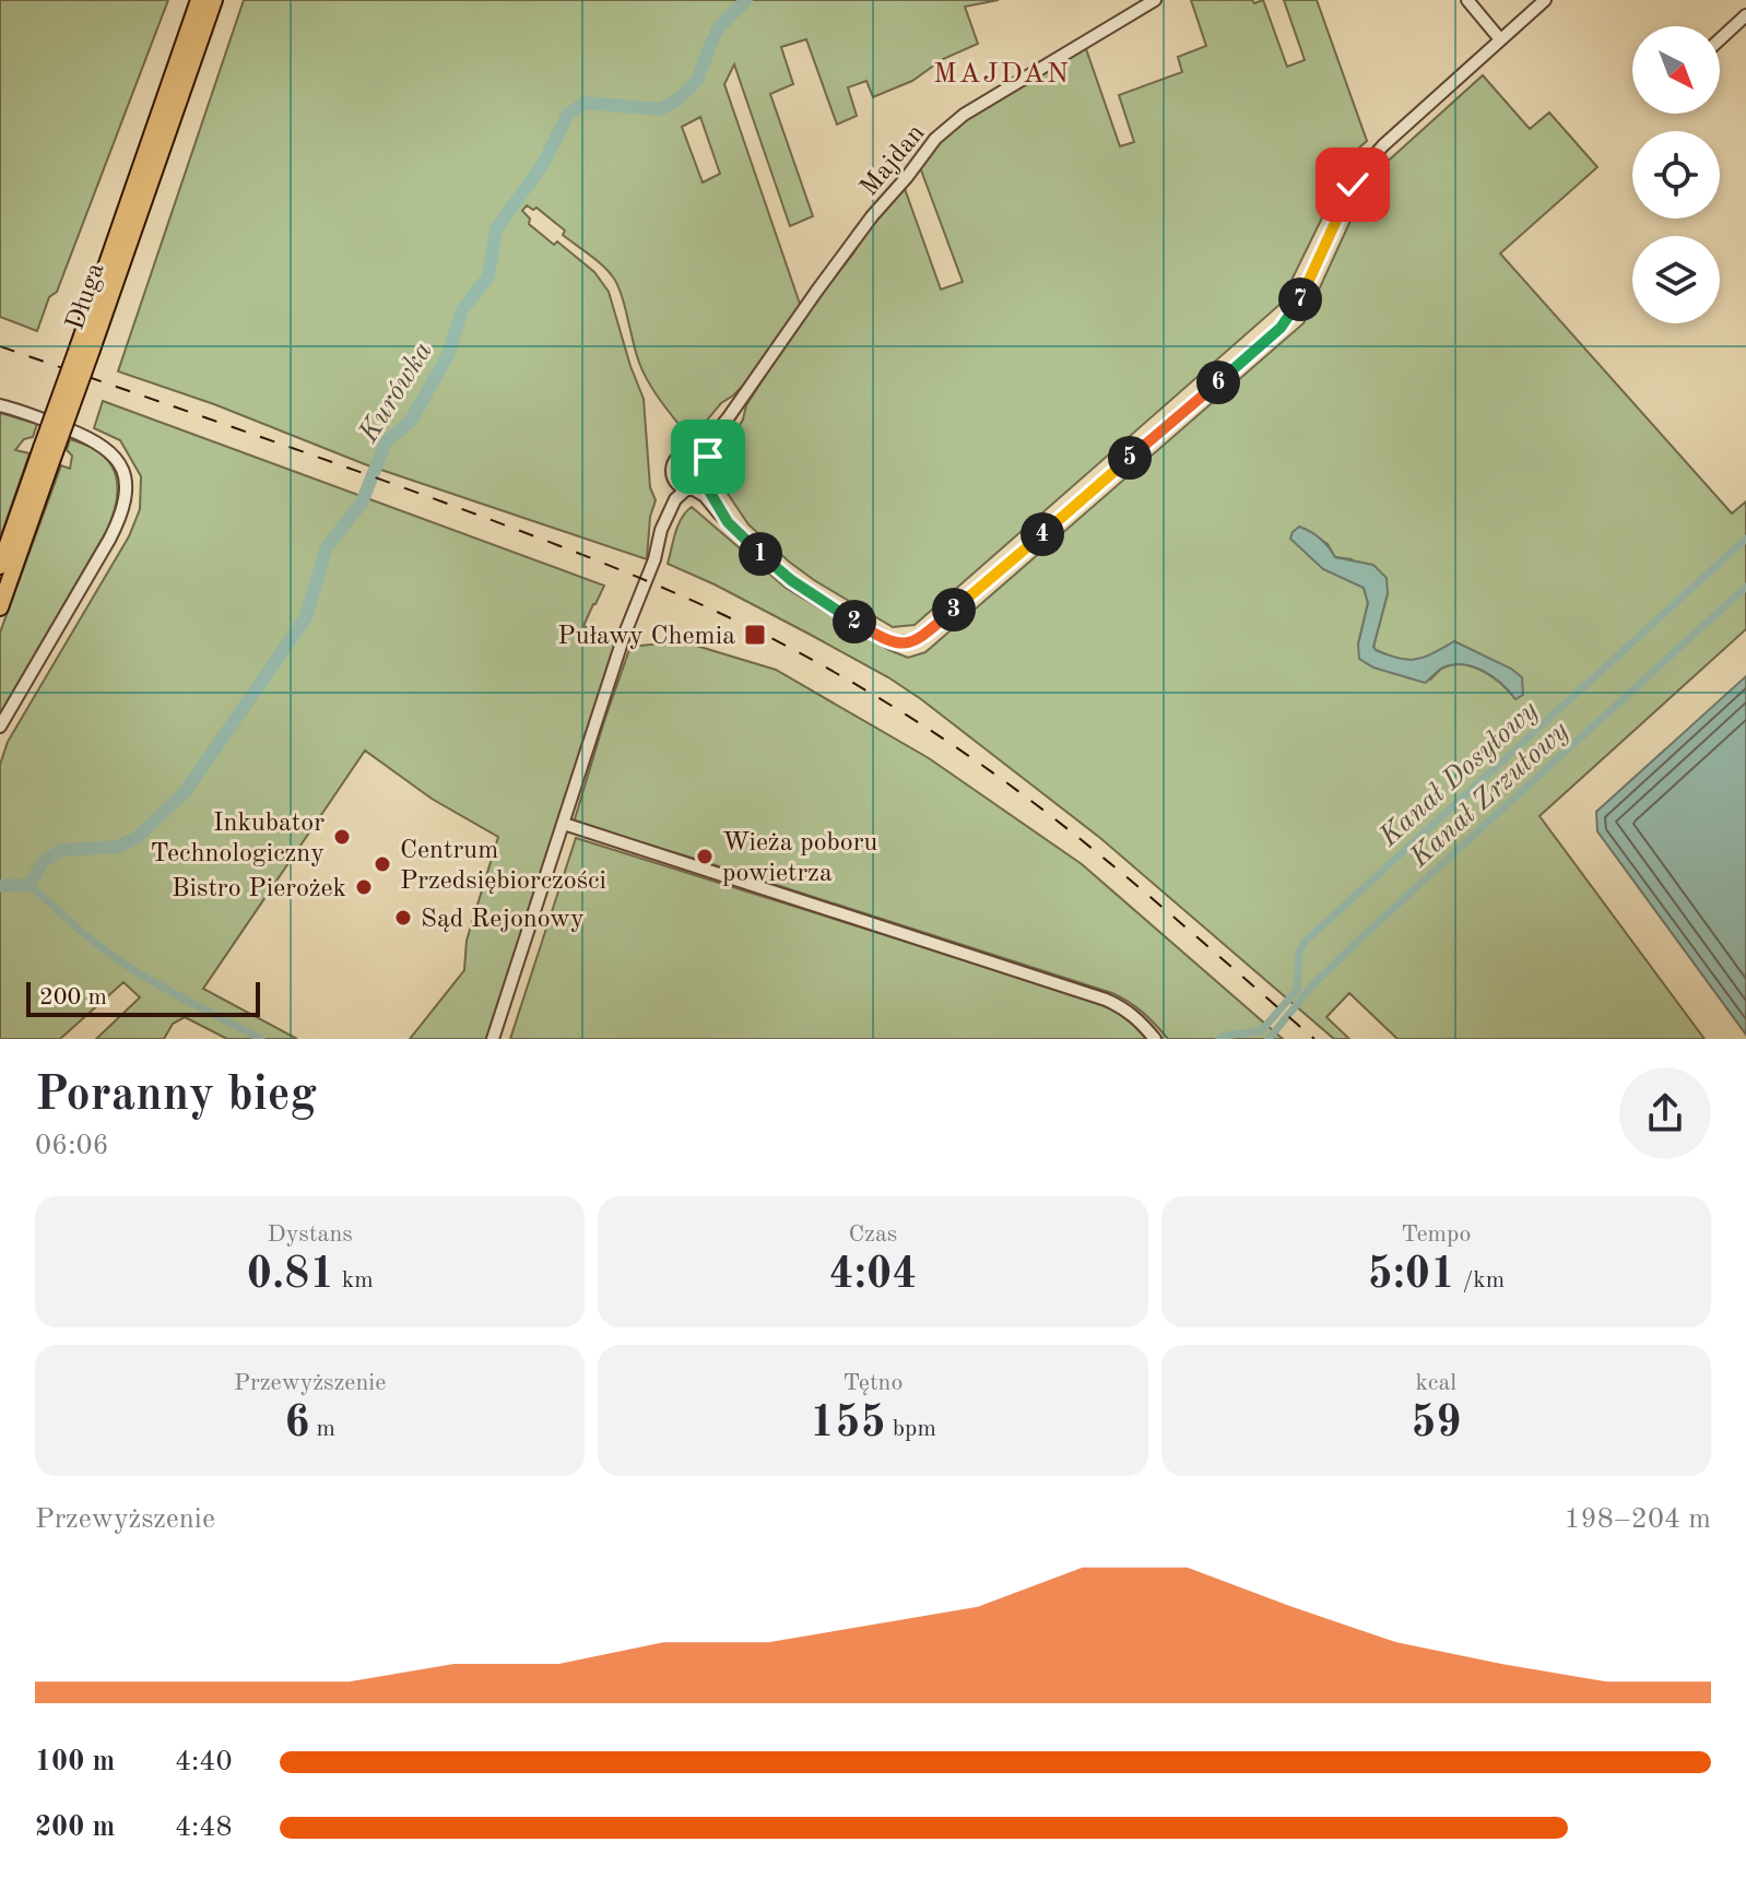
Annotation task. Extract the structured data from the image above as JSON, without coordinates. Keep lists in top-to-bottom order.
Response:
{
  "streets": {
    "highway": ["Długa"],
    "street": ["Majdan"]
  },
  "districts": ["MAJDAN"],
  "water": ["Kurówka", "Kanał Dosyłowy", "Kanał Zrzutowy"],
  "places": {
    "transit": ["Puławy Chemia"],
    "other": [
      "Inkubator Technologiczny",
      "Wieża poboru powietrza",
      "Centrum Przedsiębiorczości",
      "Bistro Pierożek",
      "Sąd Rejonowy"
    ]
  },
  "scale_bar": "200 m",
  "north": "bottom right",
  "page": {
    "pins": [
      "7",
      "6",
      "5",
      "4",
      "1",
      "3",
      "2"
    ],
    "scale": "200 m",
    "heading": ["Poranny bieg", "06:06"],
    "stats": [
      ["Dystans", "0.81 km"],
      ["Czas", "4:04"],
      ["Tempo", "5:01 /km"],
      ["Przewyższenie", "6 m"],
      ["Tętno", "155 bpm"],
      ["kcal", "59"]
    ],
    "chart": ["Przewyższenie", "198–204 m"],
    "list": [
      {
        "name": "100 m",
        "note": "4:40"
      },
      {
        "name": "200 m",
        "note": "4:48"
      }
    ]
  }
}
